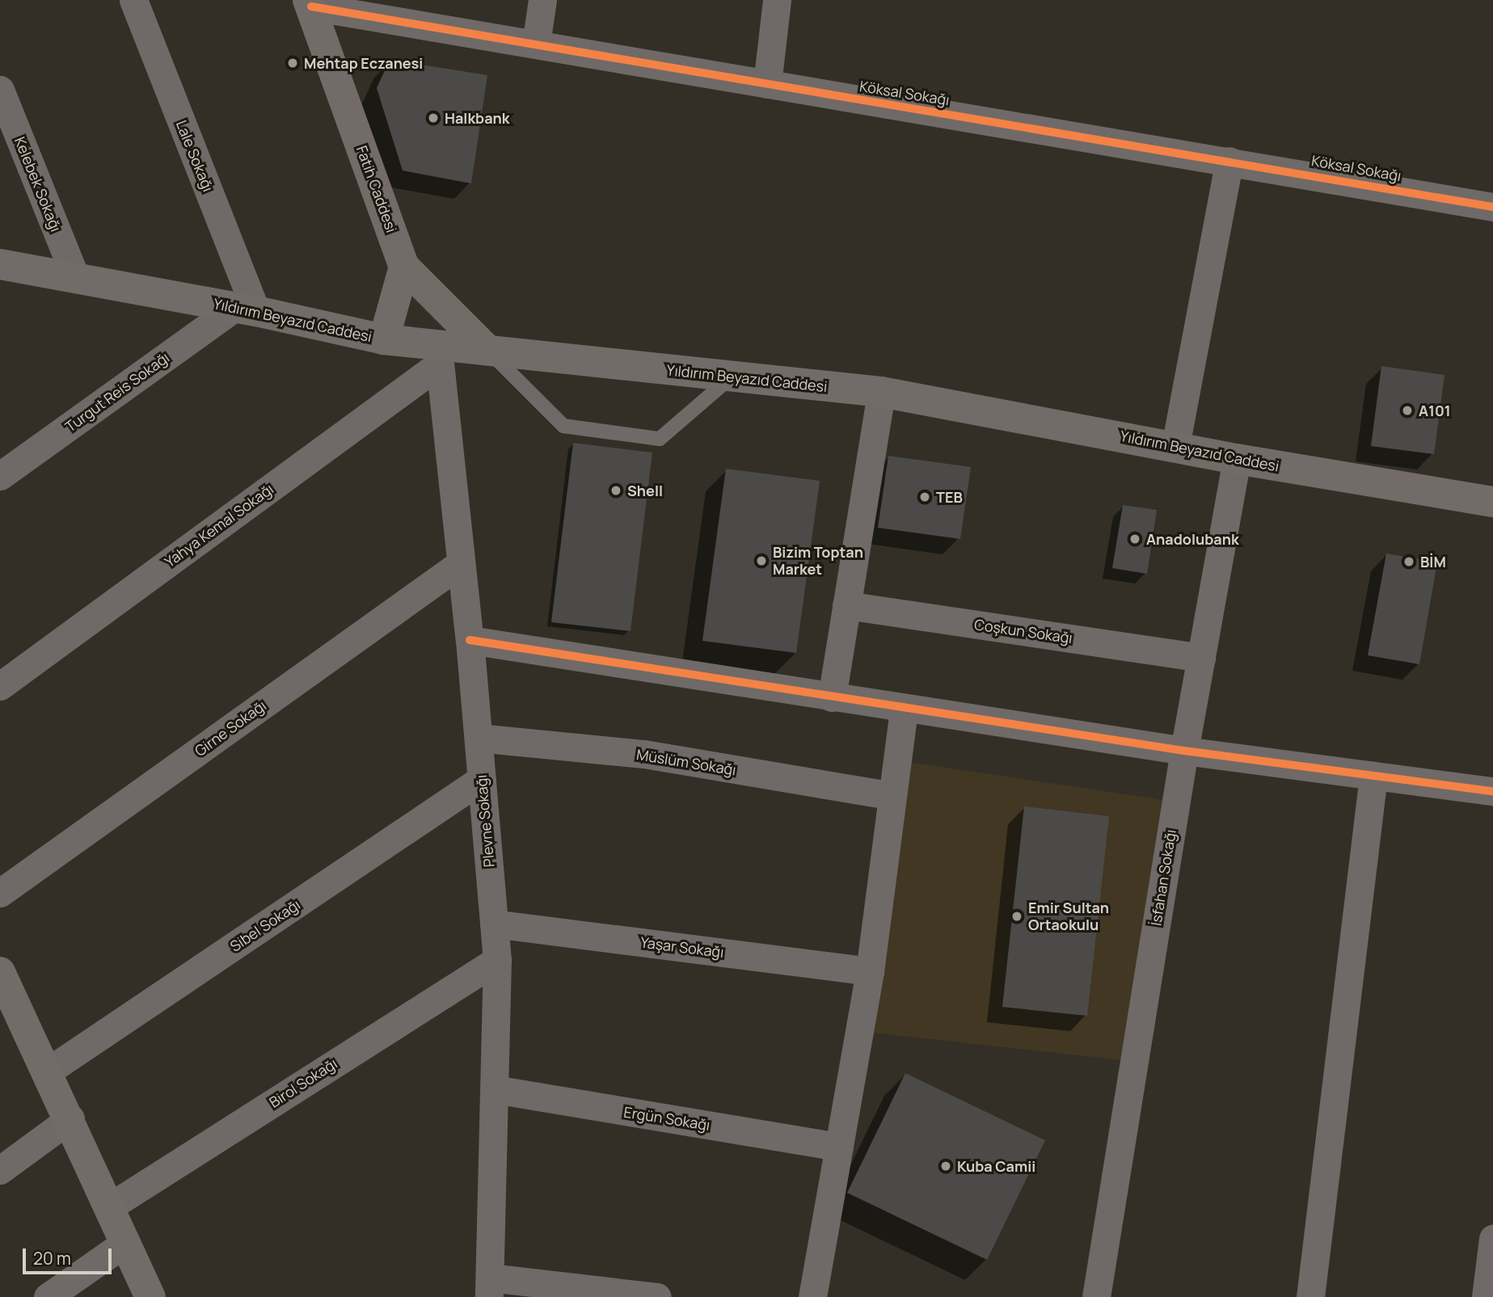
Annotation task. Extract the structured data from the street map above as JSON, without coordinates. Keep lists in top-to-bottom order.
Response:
{
  "streets": {
    "main road": ["Fatih Caddesi", "Yıldırım Beyazıd Caddesi"],
    "street": [
      "Köksal Sokağı",
      "Lale Sokağı",
      "Kelebek Sokağı",
      "Turgut Reis Sokağı",
      "Yahya Kemal Sokağı",
      "Coşkun Sokağı",
      "Girne Sokağı",
      "Müslüm Sokağı",
      "Plevne Sokağı",
      "İsfahan Sokağı",
      "Sibel Sokağı",
      "Yaşar Sokağı",
      "Birol Sokağı",
      "Ergün Sokağı"
    ]
  },
  "crossings": [
    ["Köksal Sokağı", "Fatih Caddesi"],
    ["Lale Sokağı", "Yıldırım Beyazıd Caddesi"],
    ["Lale Sokağı", "Turgut Reis Sokağı"],
    ["Kelebek Sokağı", "Yıldırım Beyazıd Caddesi"],
    ["Fatih Caddesi", "Yıldırım Beyazıd Caddesi"],
    ["Yıldırım Beyazıd Caddesi", "Turgut Reis Sokağı"],
    ["Yıldırım Beyazıd Caddesi", "Yahya Kemal Sokağı"],
    ["Yıldırım Beyazıd Caddesi", "Plevne Sokağı"],
    ["Yıldırım Beyazıd Caddesi", "İsfahan Sokağı"],
    ["Yahya Kemal Sokağı", "Plevne Sokağı"],
    ["Coşkun Sokağı", "İsfahan Sokağı"],
    ["Girne Sokağı", "Plevne Sokağı"],
    ["Müslüm Sokağı", "Plevne Sokağı"],
    ["Plevne Sokağı", "Sibel Sokağı"],
    ["Plevne Sokağı", "Yaşar Sokağı"],
    ["Plevne Sokağı", "Birol Sokağı"],
    ["Plevne Sokağı", "Ergün Sokağı"]
  ],
  "places": [
    "Mehtap Eczanesi",
    "Halkbank",
    "A101",
    "Shell",
    "TEB",
    "Anadolubank",
    "Bizim Toptan Market",
    "BİM",
    "Emir Sultan Ortaokulu",
    "Kuba Camii"
  ],
  "scale_bar": "20 m"
}
